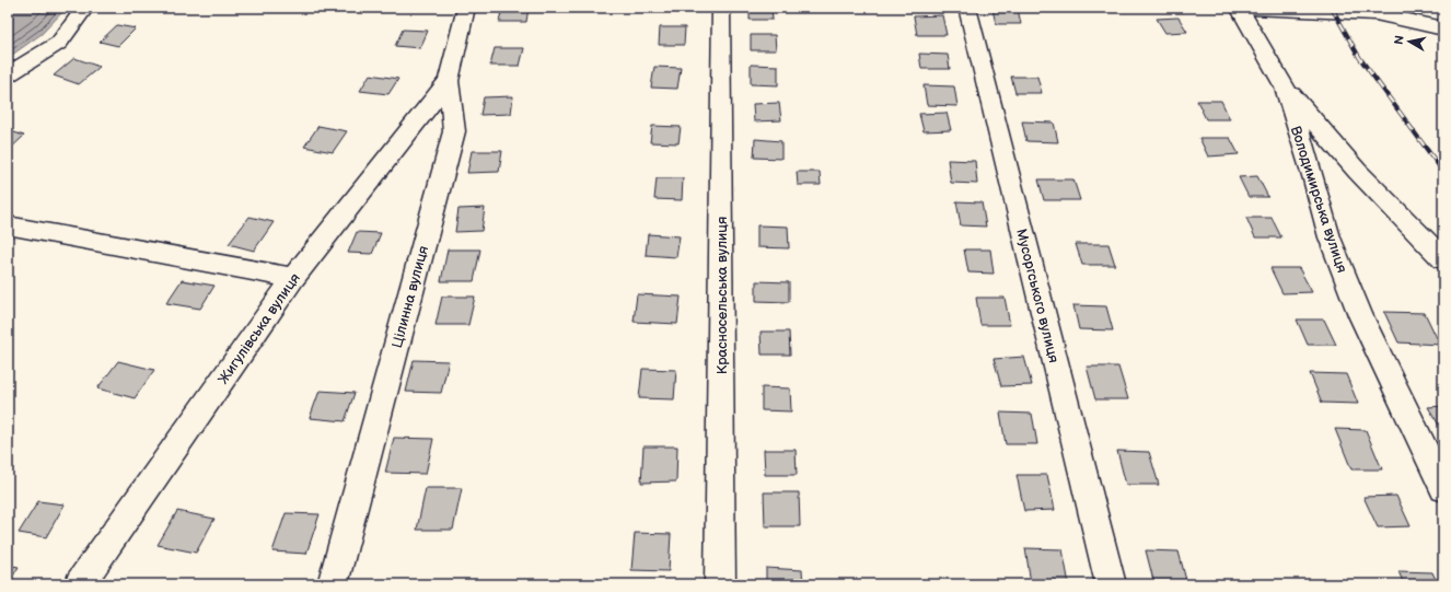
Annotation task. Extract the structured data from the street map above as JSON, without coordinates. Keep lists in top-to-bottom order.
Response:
{
  "streets": {
    "street": [
      "Володимирська вулиця",
      "Красносельська вулиця",
      "Мусоргського вулиця",
      "Цілинна вулиця",
      "Жигулівська вулиця"
    ]
  },
  "crossings": [
    ["Цілинна вулиця", "Жигулівська вулиця"]
  ],
  "north": "left"
}
